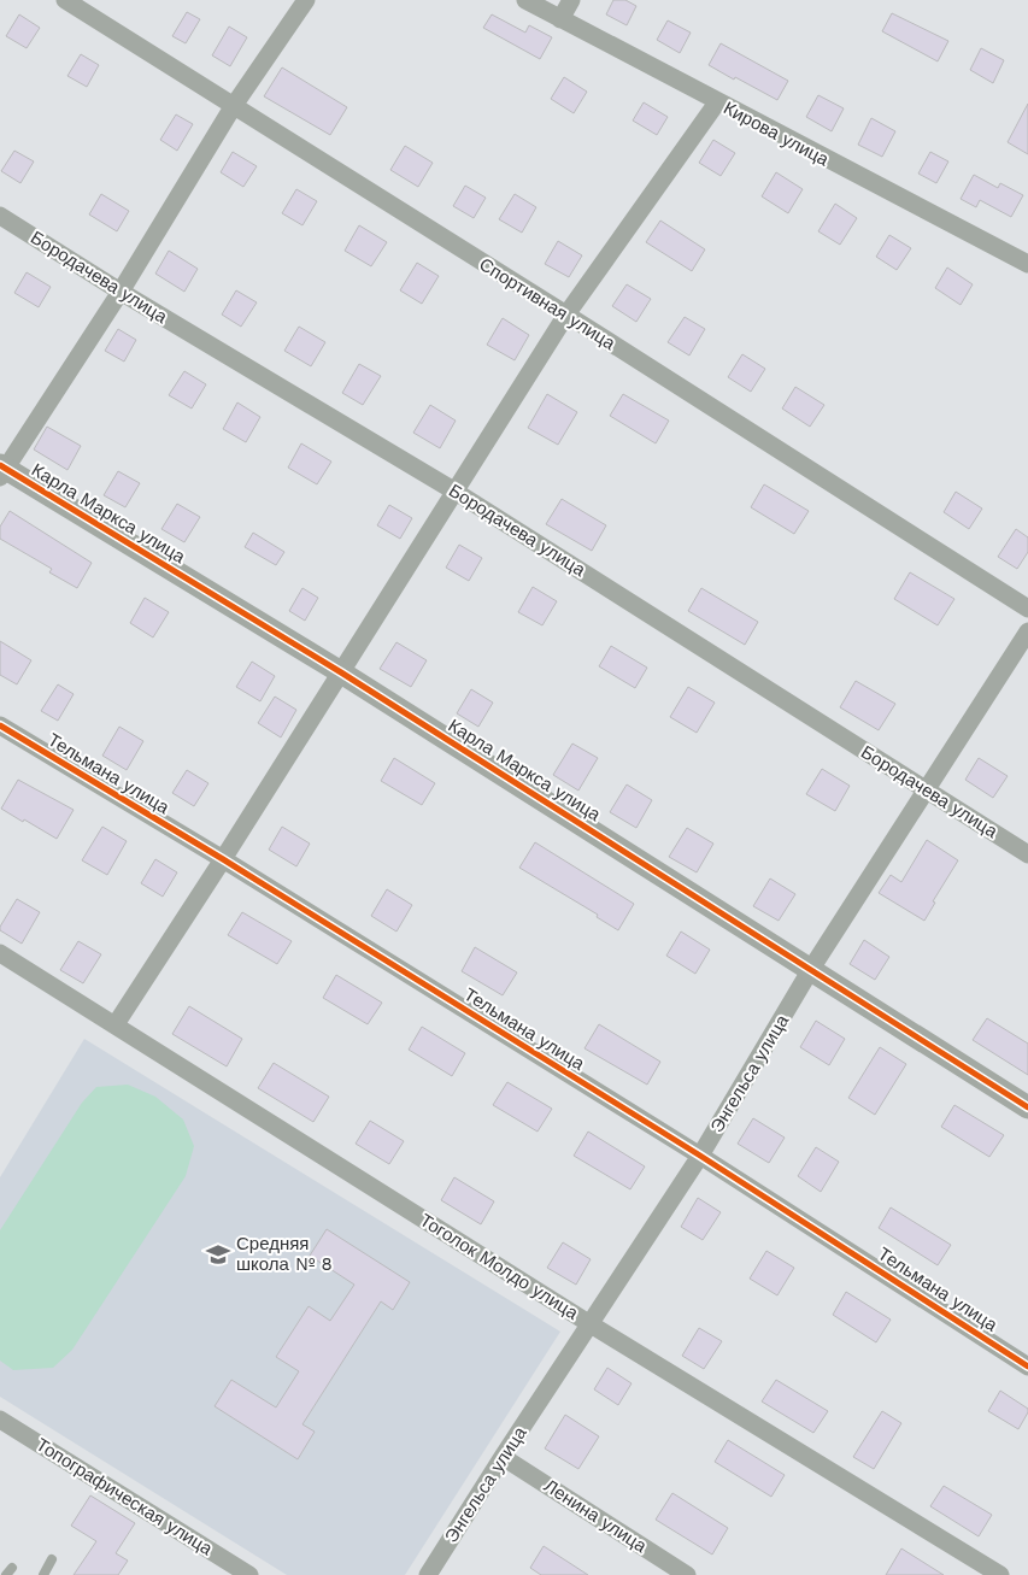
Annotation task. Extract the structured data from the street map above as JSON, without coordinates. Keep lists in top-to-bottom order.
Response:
{
  "streets": {
    "street": [
      "Кирова улица",
      "Бородачева улица",
      "Спортивная улица",
      "Карла Маркса улица",
      "Тельмана улица",
      "Энгельса улица",
      "Тоголок Молдо улица",
      "Топографическая улица",
      "Ленина улица"
    ]
  },
  "crossings": [
    ["Бородачева улица", "Энгельса улица"],
    ["Карла Маркса улица", "Энгельса улица"],
    ["Тельмана улица", "Энгельса улица"],
    ["Энгельса улица", "Тоголок Молдо улица"],
    ["Энгельса улица", "Ленина улица"]
  ],
  "places": {
    "school or university": ["Средняя школа № 8"]
  }
}
